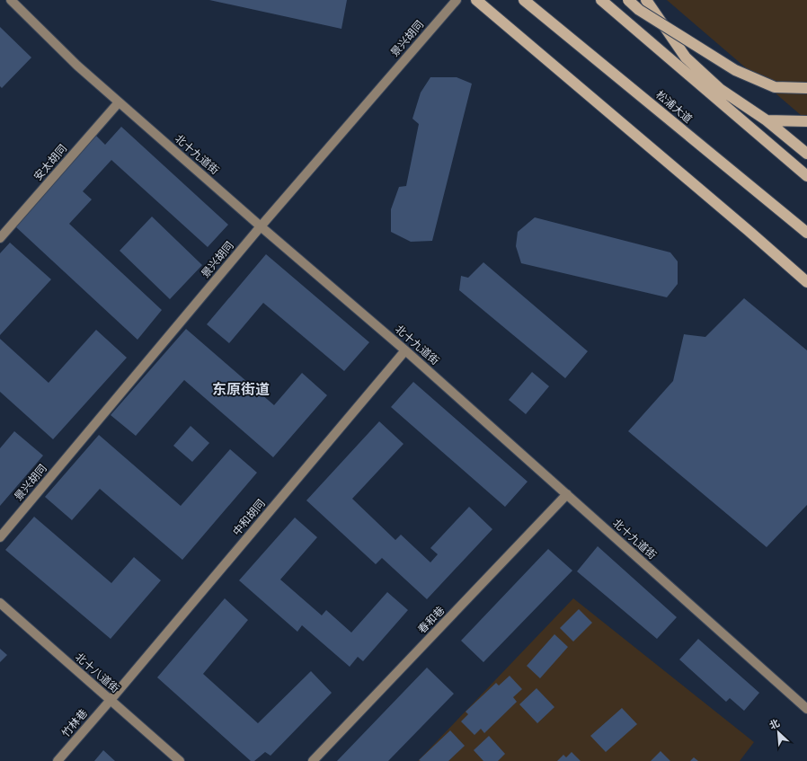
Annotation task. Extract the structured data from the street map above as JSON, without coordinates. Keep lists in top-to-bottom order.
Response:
{
  "streets": {
    "highway": ["松浦大道"],
    "street": [
      "景兴胡同",
      "北十九道街",
      "安太胡同",
      "中和胡同",
      "春和巷",
      "北十八道街",
      "竹林巷"
    ]
  },
  "crossings": [
    ["景兴胡同", "北十九道街"],
    ["北十九道街", "安太胡同"],
    ["北十九道街", "中和胡同"],
    ["北十九道街", "春和巷"],
    ["中和胡同", "北十八道街"],
    ["中和胡同", "竹林巷"],
    ["北十八道街", "竹林巷"]
  ],
  "districts": ["东原街道"],
  "north": "top left"
}
